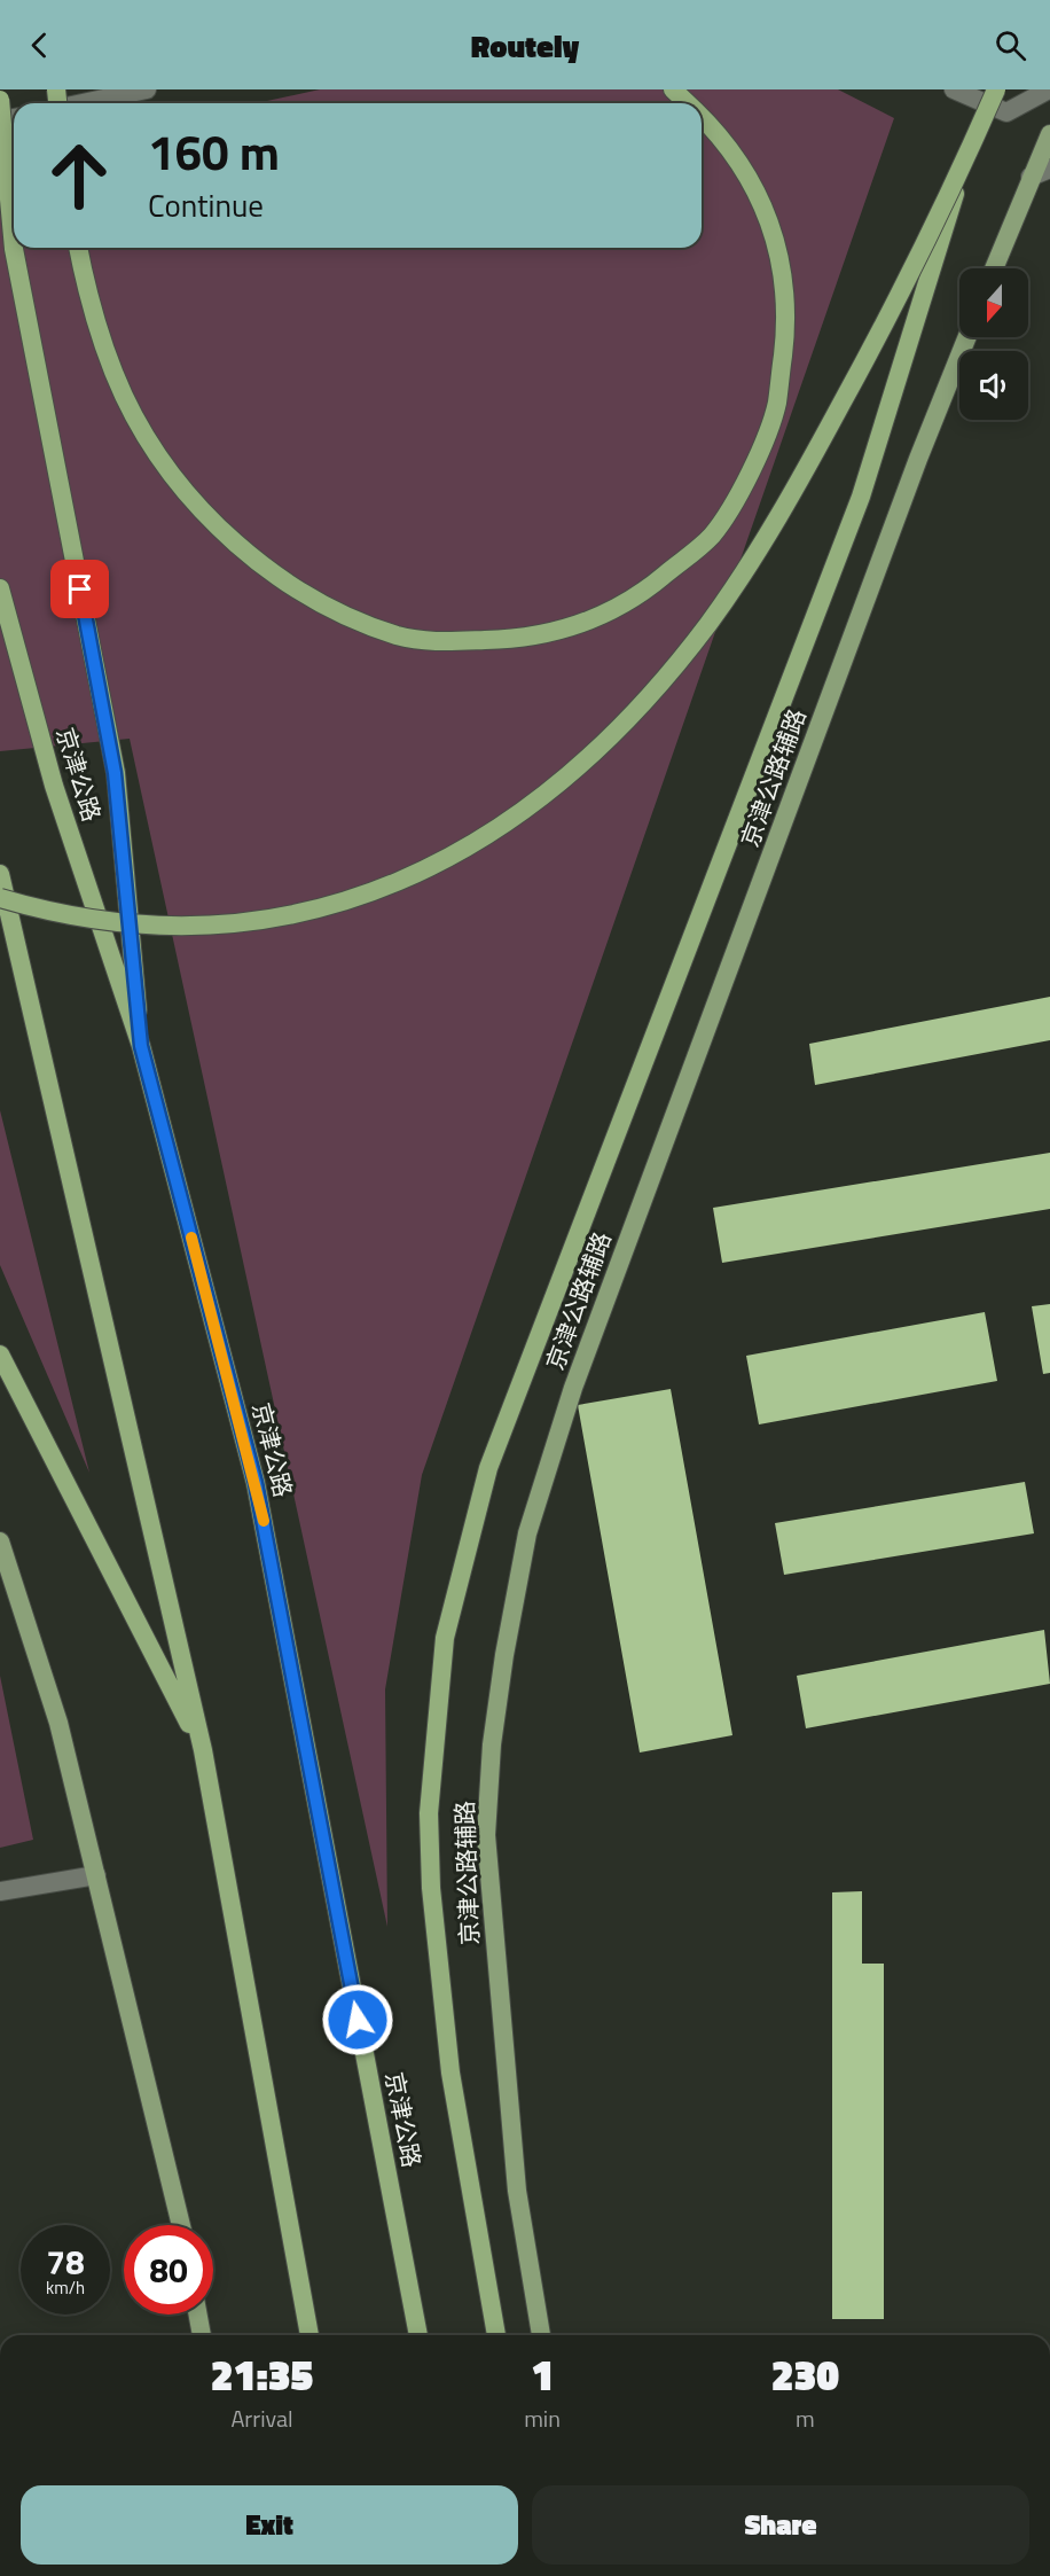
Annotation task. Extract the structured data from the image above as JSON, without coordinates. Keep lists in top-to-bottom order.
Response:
{
  "streets": {
    "highway": ["京津公路"],
    "main road": ["京津公路辅路"]
  },
  "north": "bottom",
  "page": {
    "header": "Routely",
    "turn": ["160 m", "Continue"],
    "speed": "78 km/h",
    "limit": "80",
    "eta": [
      "21:35",
      "Arrival",
      "1",
      "min",
      "230",
      "m"
    ],
    "buttons": ["Exit", "Share"]
  }
}
